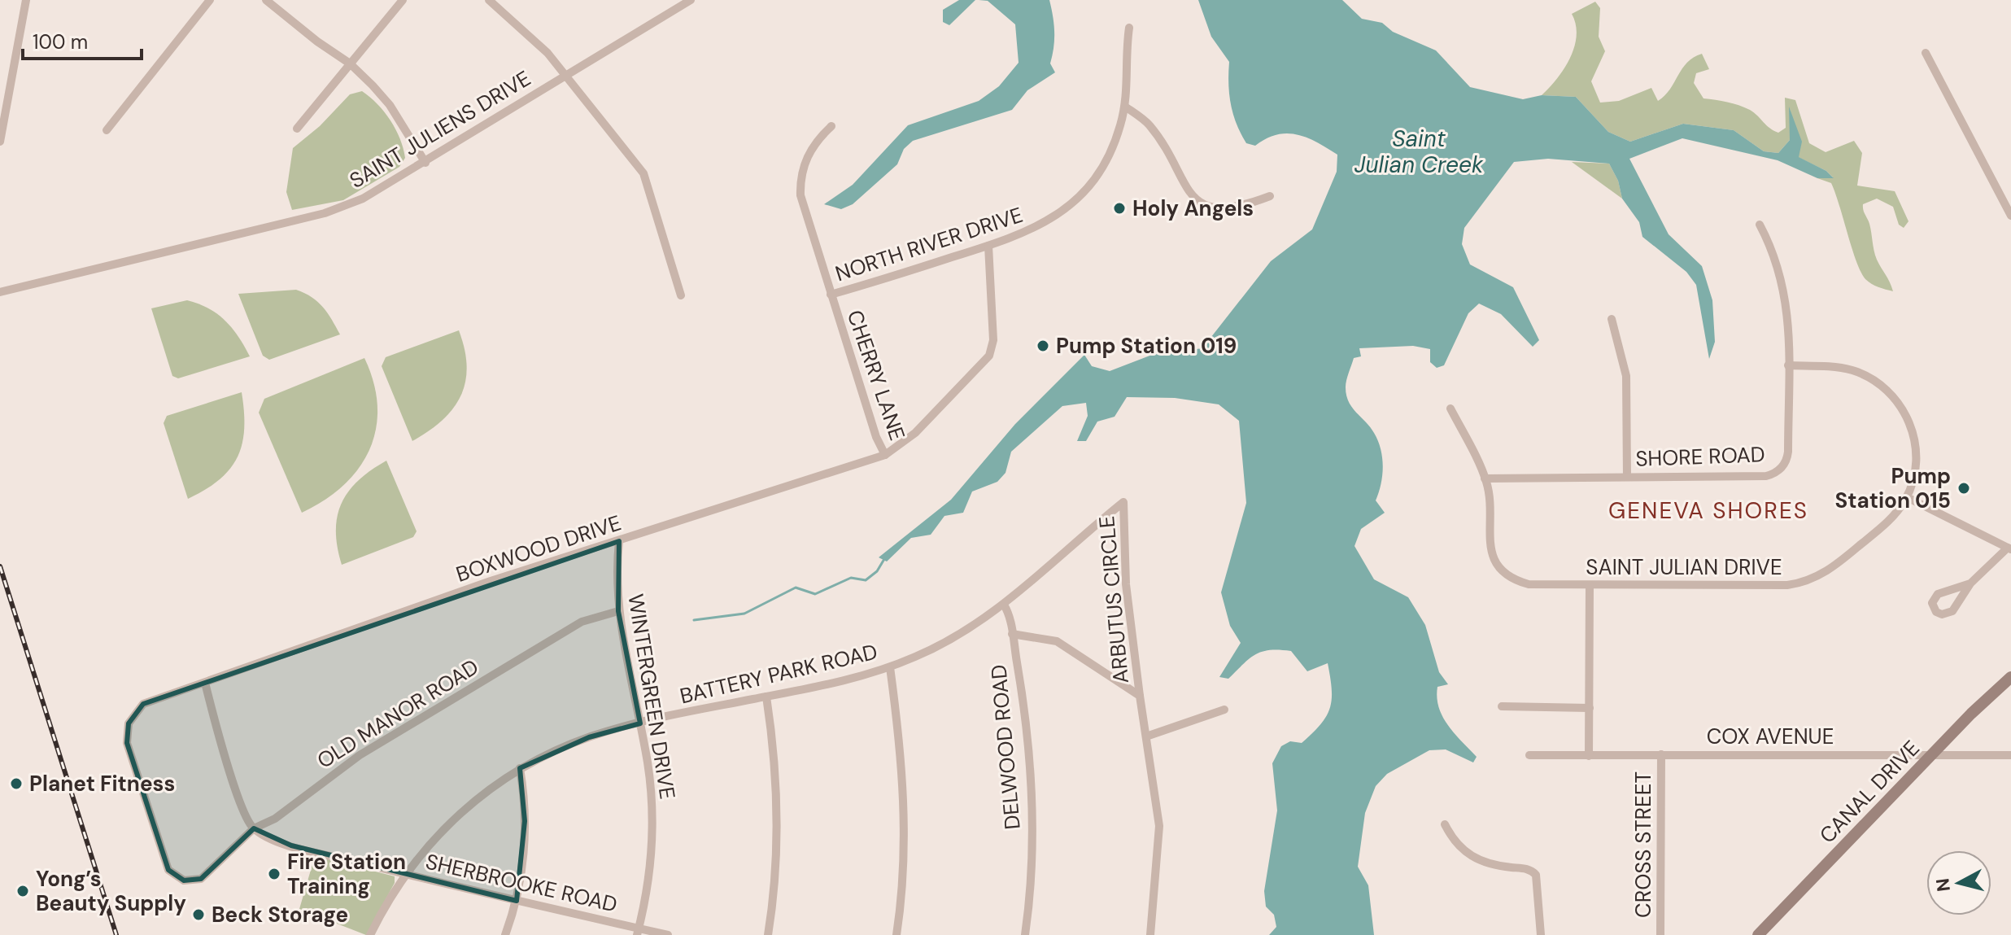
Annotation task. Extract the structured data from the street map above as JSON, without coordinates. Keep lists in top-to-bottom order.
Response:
{
  "streets": {
    "main road": ["CANAL DRIVE"],
    "street": [
      "SAINT JULIENS DRIVE",
      "NORTH RIVER DRIVE",
      "CHERRY LANE",
      "SHORE ROAD",
      "BOXWOOD DRIVE",
      "SAINT JULIAN DRIVE",
      "ARBUTUS CIRCLE",
      "BATTERY PARK ROAD",
      "WINTERGREEN DRIVE",
      "OLD MANOR ROAD",
      "COX AVENUE",
      "DELWOOD ROAD",
      "CROSS STREET",
      "SHERBROOKE ROAD"
    ]
  },
  "crossings": [
    ["NORTH RIVER DRIVE", "CHERRY LANE"],
    ["NORTH RIVER DRIVE", "BOXWOOD DRIVE"],
    ["CHERRY LANE", "BOXWOOD DRIVE"],
    ["SHORE ROAD", "SAINT JULIAN DRIVE"],
    ["BOXWOOD DRIVE", "WINTERGREEN DRIVE"],
    ["BOXWOOD DRIVE", "OLD MANOR ROAD"],
    ["ARBUTUS CIRCLE", "BATTERY PARK ROAD"],
    ["BATTERY PARK ROAD", "WINTERGREEN DRIVE"],
    ["BATTERY PARK ROAD", "SHERBROOKE ROAD"],
    ["WINTERGREEN DRIVE", "OLD MANOR ROAD"],
    ["WINTERGREEN DRIVE", "SHERBROOKE ROAD"],
    ["OLD MANOR ROAD", "SHERBROOKE ROAD"],
    ["COX AVENUE", "CANAL DRIVE"],
    ["COX AVENUE", "CROSS STREET"]
  ],
  "districts": ["GENEVA SHORES"],
  "water": ["Saint Julian Creek"],
  "places": [
    "Holy Angels",
    "Pump Station 019",
    "Pump Station 015",
    "Planet Fitness",
    "Fire Station Training",
    "Yong’s Beauty Supply",
    "Beck Storage"
  ],
  "scale_bar": "100 m",
  "north": "left"
}
